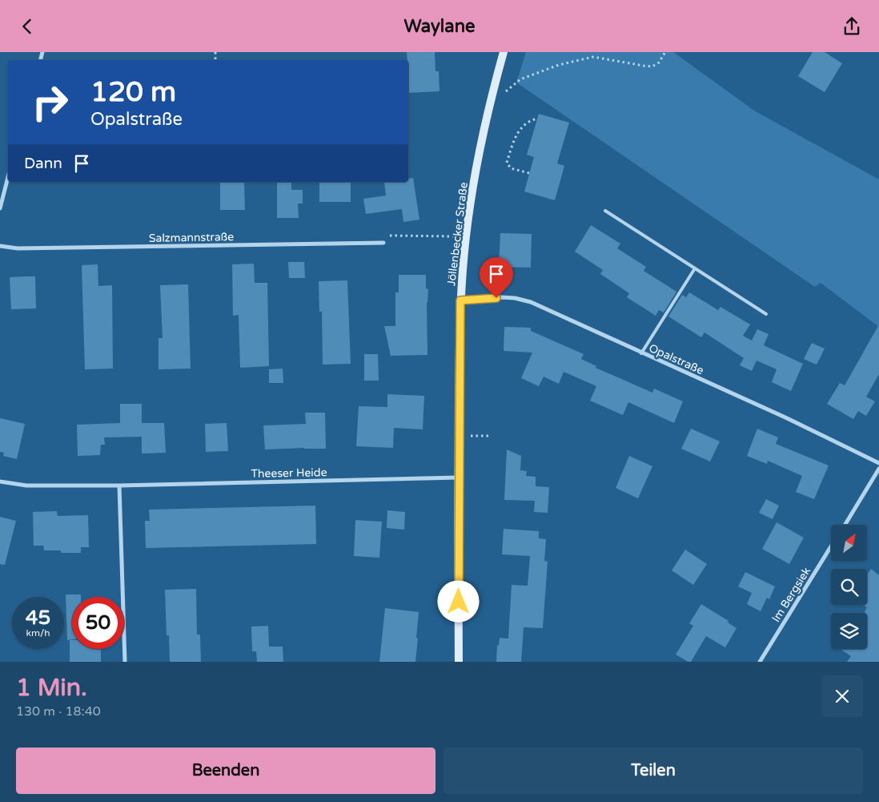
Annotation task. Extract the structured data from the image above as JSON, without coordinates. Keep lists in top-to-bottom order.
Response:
{
  "streets": {
    "main road": ["Jöllenbecker Straße"],
    "street": [
      "Salzmannstraße",
      "Opalstraße",
      "Theeser Heide",
      "Im Bergsiek"
    ]
  },
  "crossings": [
    ["Jöllenbecker Straße", "Opalstraße"],
    ["Jöllenbecker Straße", "Theeser Heide"]
  ],
  "north": "top right",
  "page": {
    "header": "Waylane",
    "turn": ["120 m", "Opalstraße"],
    "then": "Dann",
    "speed": "45 km/h",
    "limit": "50",
    "heading": ["1 Min.", "130 m · 18:40"],
    "buttons": ["Beenden", "Teilen"]
  }
}
